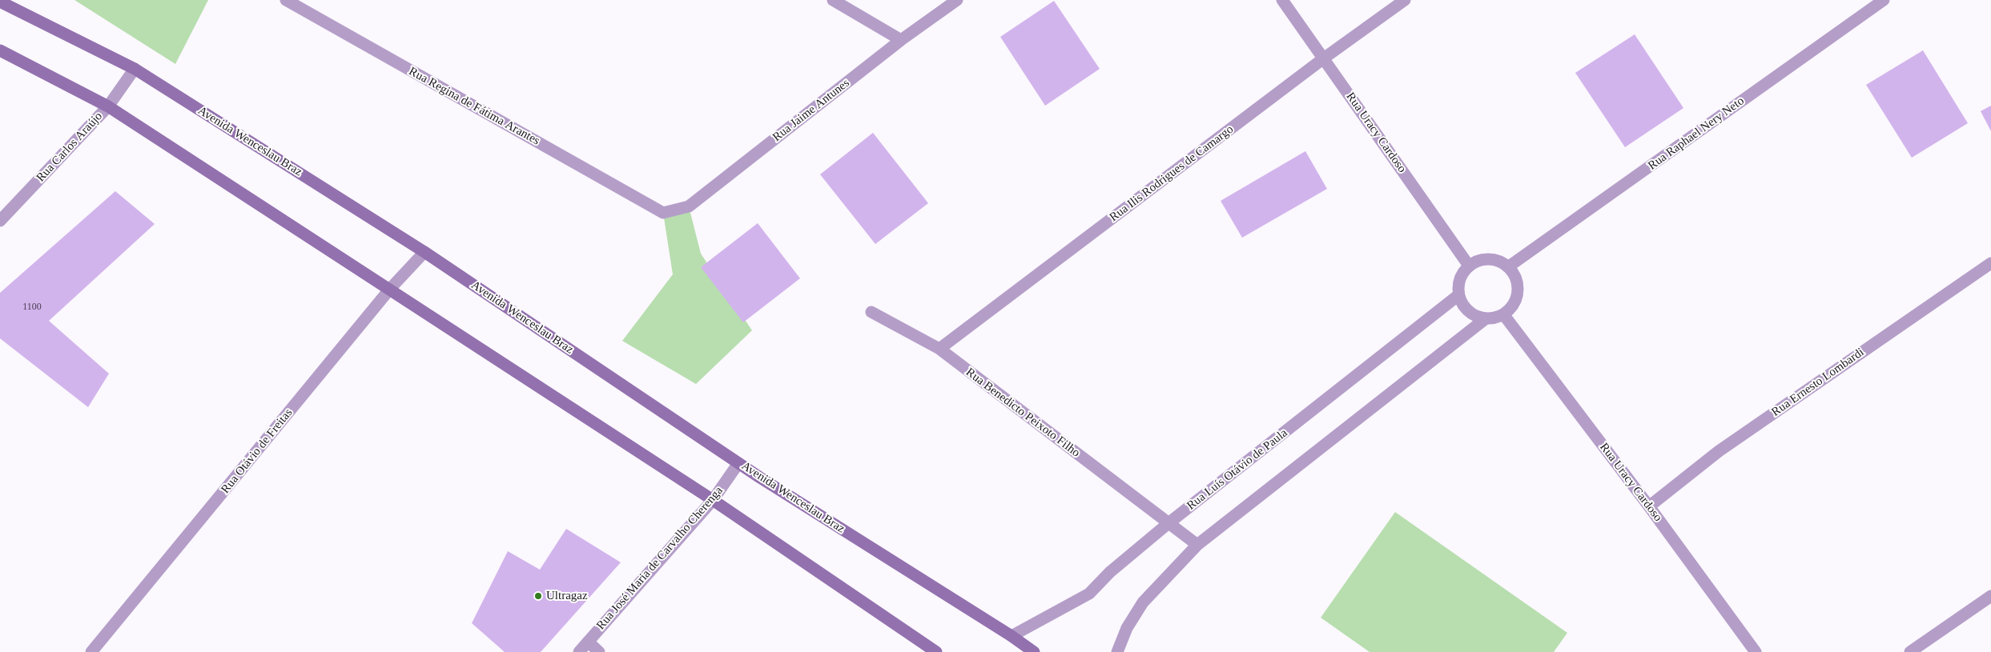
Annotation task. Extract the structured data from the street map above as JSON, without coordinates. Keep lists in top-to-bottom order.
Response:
{
  "streets": {
    "main road": ["Avenida Wenceslau Braz"],
    "street": [
      "Rua Regina de Fátima Arantes",
      "Rua Jaime Antunes",
      "Rua Uracy Cardoso",
      "Rua Raphael Nery Neto",
      "Rua Carlos Araújo",
      "Rua Ilis Rodrigues de Camargo",
      "Rua Ernesto Lombardi",
      "Rua Benedicto Peixoto Filho",
      "Rua Otávio de Freitas",
      "Rua Luís Otávio de Paula",
      "Rua José Maria de Carvalho Cherenga"
    ]
  },
  "crossings": [
    ["Rua Regina de Fátima Arantes", "Rua Jaime Antunes"],
    ["Rua Uracy Cardoso", "Rua Raphael Nery Neto"],
    ["Rua Uracy Cardoso", "Rua Ilis Rodrigues de Camargo"],
    ["Rua Uracy Cardoso", "Rua Ernesto Lombardi"],
    ["Rua Uracy Cardoso", "Rua Luís Otávio de Paula"],
    ["Rua Raphael Nery Neto", "Rua Luís Otávio de Paula"],
    ["Avenida Wenceslau Braz", "Rua Carlos Araújo"],
    ["Avenida Wenceslau Braz", "Rua Otávio de Freitas"],
    ["Avenida Wenceslau Braz", "Rua Luís Otávio de Paula"],
    ["Avenida Wenceslau Braz", "Rua José Maria de Carvalho Cherenga"],
    ["Rua Ilis Rodrigues de Camargo", "Rua Benedicto Peixoto Filho"],
    ["Rua Benedicto Peixoto Filho", "Rua Luís Otávio de Paula"]
  ],
  "places": ["Ultragaz"],
  "house_numbers": ["1100"]
}
